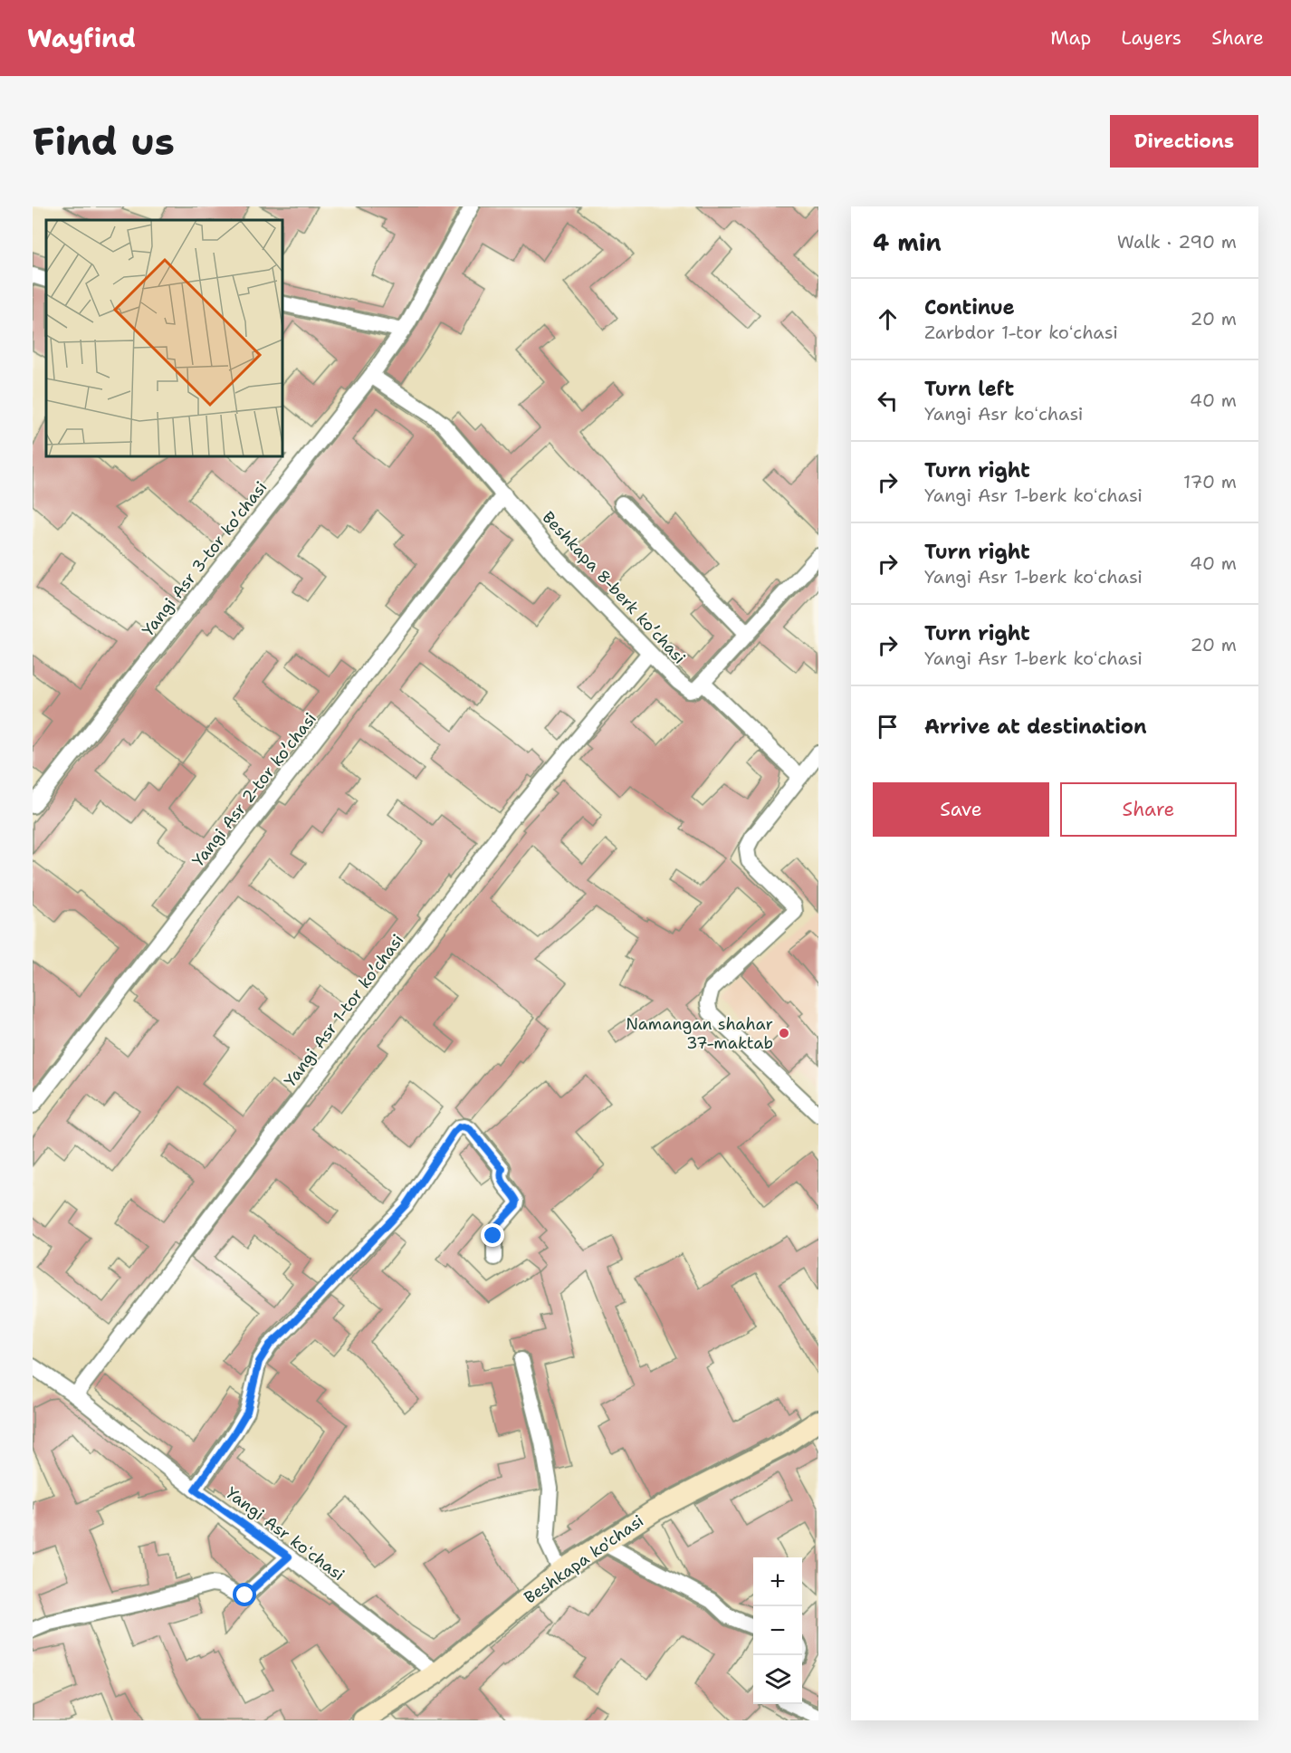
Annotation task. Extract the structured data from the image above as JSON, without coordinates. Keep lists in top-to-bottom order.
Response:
{
  "streets": {
    "street": [
      "Yangi Asr 3-tor koʼchasi",
      "Beshkapa 8-berk koʼchasi",
      "Yangi Asr 2-tor koʼchasi",
      "Yangi Asr 1-tor koʼchasi",
      "Yangi Asr koʻchasi",
      "Beshkapa ko'chasi"
    ]
  },
  "crossings": [
    ["Yangi Asr 3-tor koʼchasi", "Beshkapa 8-berk koʼchasi"],
    ["Beshkapa 8-berk koʼchasi", "Yangi Asr 2-tor koʼchasi"],
    ["Beshkapa 8-berk koʼchasi", "Yangi Asr 1-tor koʼchasi"],
    ["Yangi Asr 1-tor koʼchasi", "Yangi Asr koʻchasi"],
    ["Yangi Asr koʻchasi", "Beshkapa ko'chasi"]
  ],
  "places": ["Namangan shahar 37-maktab"],
  "page": {
    "header": "Wayfind",
    "nav": ["Map", "Layers", "Share"],
    "buttons": [
      "Directions",
      ["Save", "Share"]
    ],
    "title": "Find us",
    "heading": ["4 min", "Walk · 290 m"],
    "list": [
      ["Continue", "Zarbdor 1-tor koʻchasi", "20 m"],
      ["Turn left", "Yangi Asr koʻchasi", "40 m"],
      ["Turn right", "Yangi Asr 1-berk koʻchasi", "170 m"],
      ["Turn right", "Yangi Asr 1-berk koʻchasi", "40 m"],
      ["Turn right", "Yangi Asr 1-berk koʻchasi", "20 m"],
      "Arrive at destination"
    ],
    "map_buttons": ["+", "−"]
  }
}
